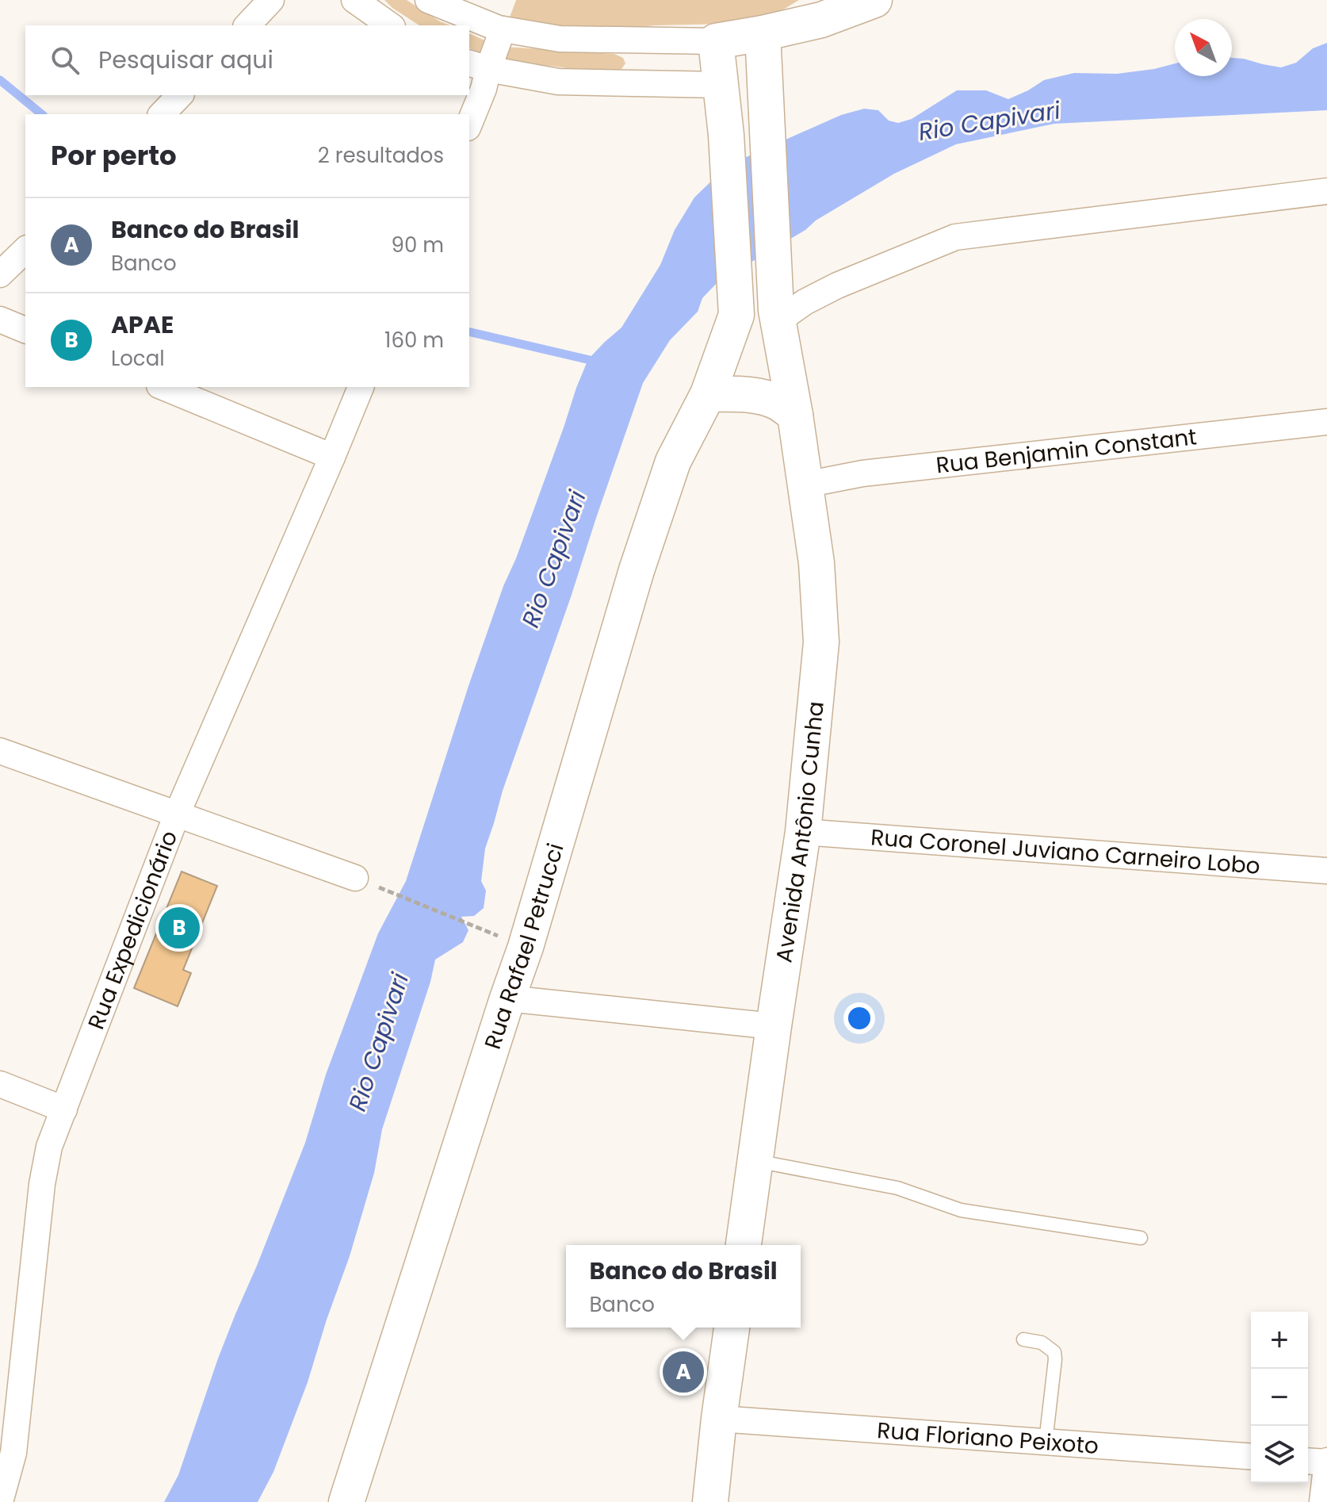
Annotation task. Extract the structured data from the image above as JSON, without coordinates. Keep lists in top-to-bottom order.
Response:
{
  "streets": {
    "street": [
      "Rua Benjamin Constant",
      "Avenida Antônio Cunha",
      "Rua Coronel Juviano Carneiro Lobo",
      "Rua Expedicionário",
      "Rua Rafael Petrucci",
      "Rua Floriano Peixoto"
    ]
  },
  "crossings": [
    ["Rua Benjamin Constant", "Avenida Antônio Cunha"],
    ["Avenida Antônio Cunha", "Rua Coronel Juviano Carneiro Lobo"]
  ],
  "water": ["Rio Capivari"],
  "north": "top left",
  "page": {
    "search": "Pesquisar aqui",
    "heading": ["Por perto", "2 resultados"],
    "list": [
      {
        "mark": "A",
        "name": "Banco do Brasil",
        "note": "Banco",
        "value": "90 m"
      },
      {
        "mark": "B",
        "name": "APAE",
        "note": "Local",
        "value": "160 m"
      }
    ],
    "pins": ["B", "A"],
    "popup": ["Banco do Brasil", "Banco"],
    "map_buttons": ["+", "−"]
  }
}
